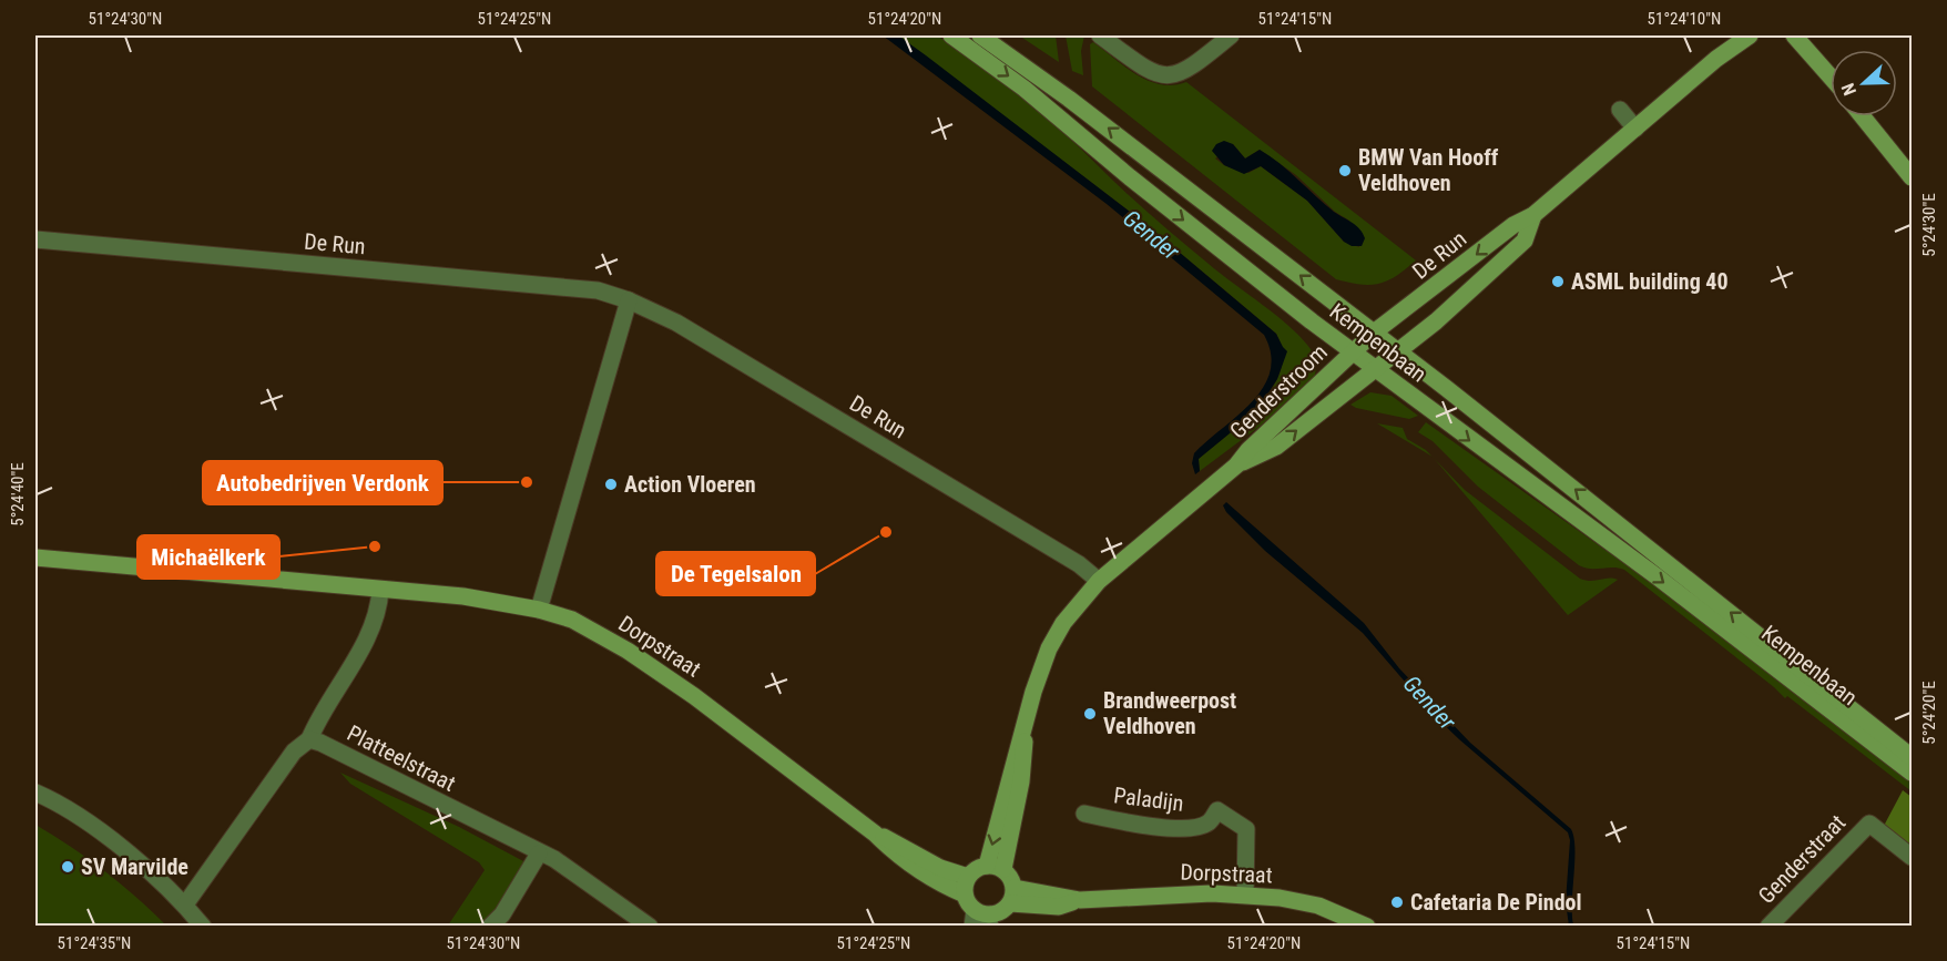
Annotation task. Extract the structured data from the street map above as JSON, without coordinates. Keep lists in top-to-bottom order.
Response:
{
  "streets": {
    "street": [
      "De Run",
      "Kempenbaan",
      "Genderstroom",
      "Dorpstraat",
      "Platteelstraat",
      "Paladijn",
      "Genderstraat"
    ]
  },
  "crossings": [
    ["De Run", "Kempenbaan"],
    ["De Run", "Genderstroom"],
    ["Kempenbaan", "Genderstroom"],
    ["Genderstroom", "Dorpstraat"],
    ["Dorpstraat", "Paladijn"]
  ],
  "water": ["Gender"],
  "places": [
    "BMW Van Hooff Veldhoven",
    "ASML building 40",
    "Autobedrijven Verdonk",
    "Action Vloeren",
    "De Tegelsalon",
    "Michaëlkerk",
    "Brandweerpost Veldhoven",
    "SV Marvilde",
    "Cafetaria De Pindol"
  ],
  "north": "left",
  "coordinates": [
    "51°24'30\"N",
    "51°24'25\"N",
    "51°24'20\"N",
    "51°24'15\"N",
    "51°24'10\"N",
    "5°24'30\"E",
    "5°24'40\"E",
    "5°24'20\"E",
    "51°24'35\"N"
  ]
}
